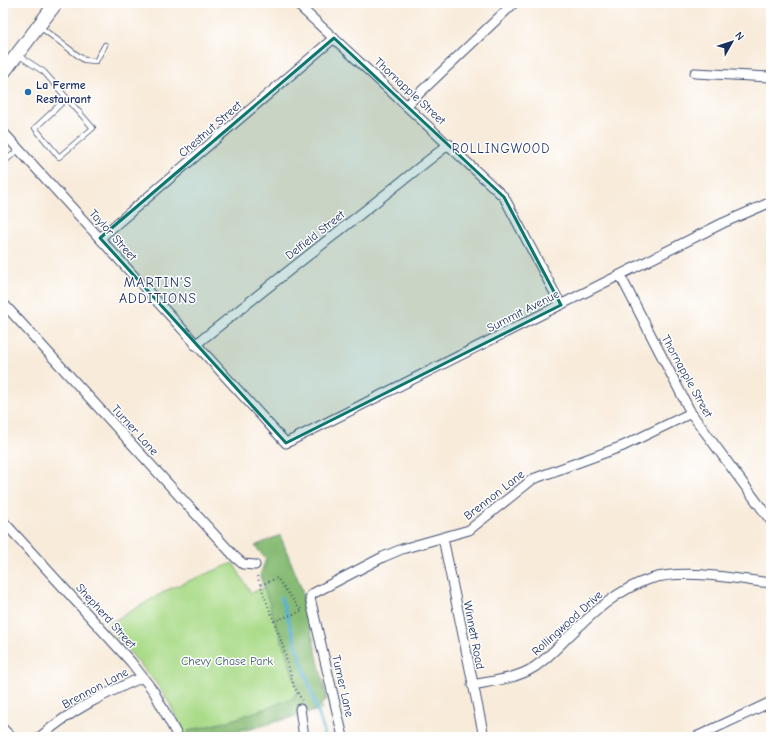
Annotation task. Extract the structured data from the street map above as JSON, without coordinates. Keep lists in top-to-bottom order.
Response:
{
  "streets": {
    "street": [
      "Thornapple Street",
      "Chestnut Street",
      "Taylor Street",
      "Delfield Street",
      "Summit Avenue",
      "Turner Lane",
      "Brennon Lane",
      "Shepherd Street",
      "Rollingwood Drive",
      "Winnett Road"
    ]
  },
  "crossings": [
    ["Thornapple Street", "Chestnut Street"],
    ["Thornapple Street", "Delfield Street"],
    ["Thornapple Street", "Summit Avenue"],
    ["Thornapple Street", "Brennon Lane"],
    ["Chestnut Street", "Taylor Street"],
    ["Taylor Street", "Delfield Street"],
    ["Taylor Street", "Summit Avenue"],
    ["Turner Lane", "Brennon Lane"],
    ["Brennon Lane", "Shepherd Street"],
    ["Brennon Lane", "Winnett Road"],
    ["Rollingwood Drive", "Winnett Road"]
  ],
  "districts": ["ROLLINGWOOD", "MARTIN'S ADDITIONS"],
  "parks": ["Chevy Chase Park"],
  "places": ["La Ferme Restaurant"],
  "north": "top right"
}
